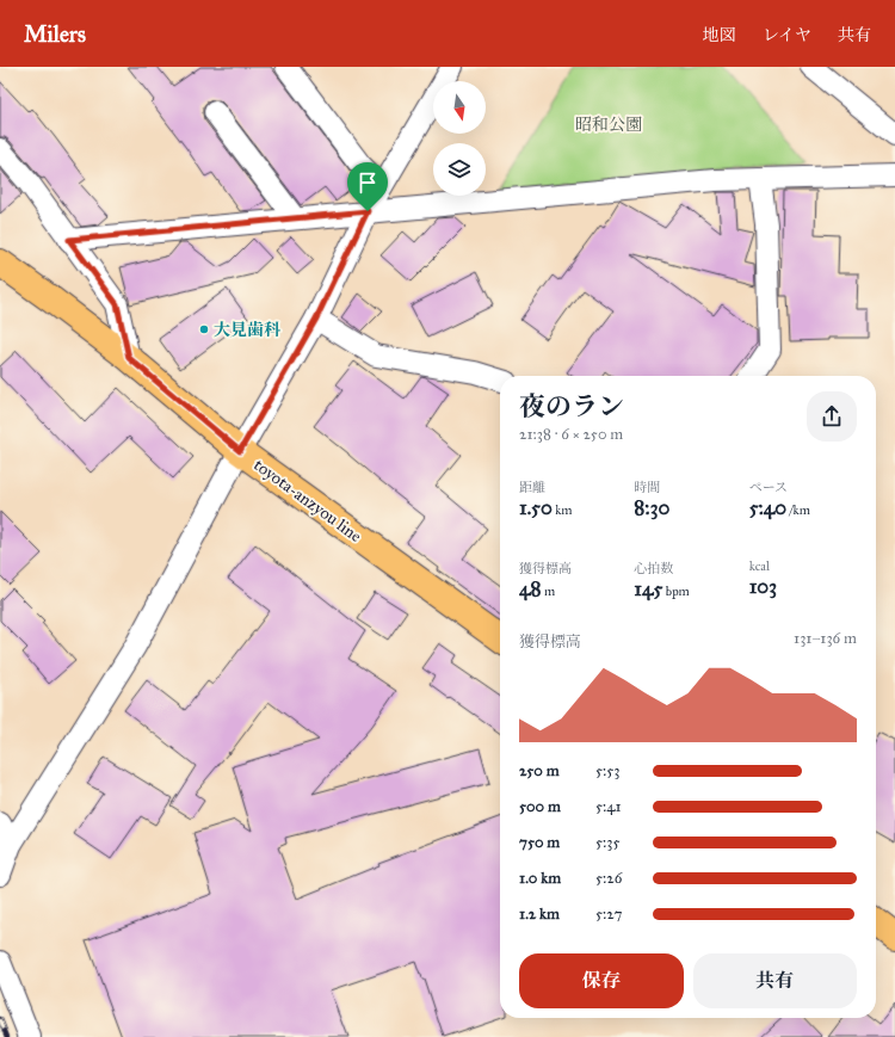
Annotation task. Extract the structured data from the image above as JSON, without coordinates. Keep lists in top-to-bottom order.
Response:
{
  "streets": {
    "main road": ["toyota-anzyou line"]
  },
  "parks": ["昭和公園"],
  "places": ["大見歯科"],
  "north": "bottom",
  "page": {
    "header": "Milers",
    "nav": ["地図", "レイヤ", "共有"],
    "heading": ["夜のラン", "21:38 · 6 × 250 m"],
    "stats": [
      ["距離", "1.50 km"],
      ["時間", "8:30"],
      ["ペース", "5:40 /km"],
      ["獲得標高", "48 m"],
      ["心拍数", "145 bpm"],
      ["kcal", "103"]
    ],
    "chart": ["獲得標高", "131–136 m"],
    "list": [
      {
        "name": "250 m",
        "note": "5:53"
      },
      {
        "name": "500 m",
        "note": "5:41"
      },
      {
        "name": "750 m",
        "note": "5:35"
      },
      {
        "name": "1.0 km",
        "note": "5:26"
      },
      {
        "name": "1.2 km",
        "note": "5:27"
      }
    ],
    "buttons": ["保存", "共有"]
  }
}
